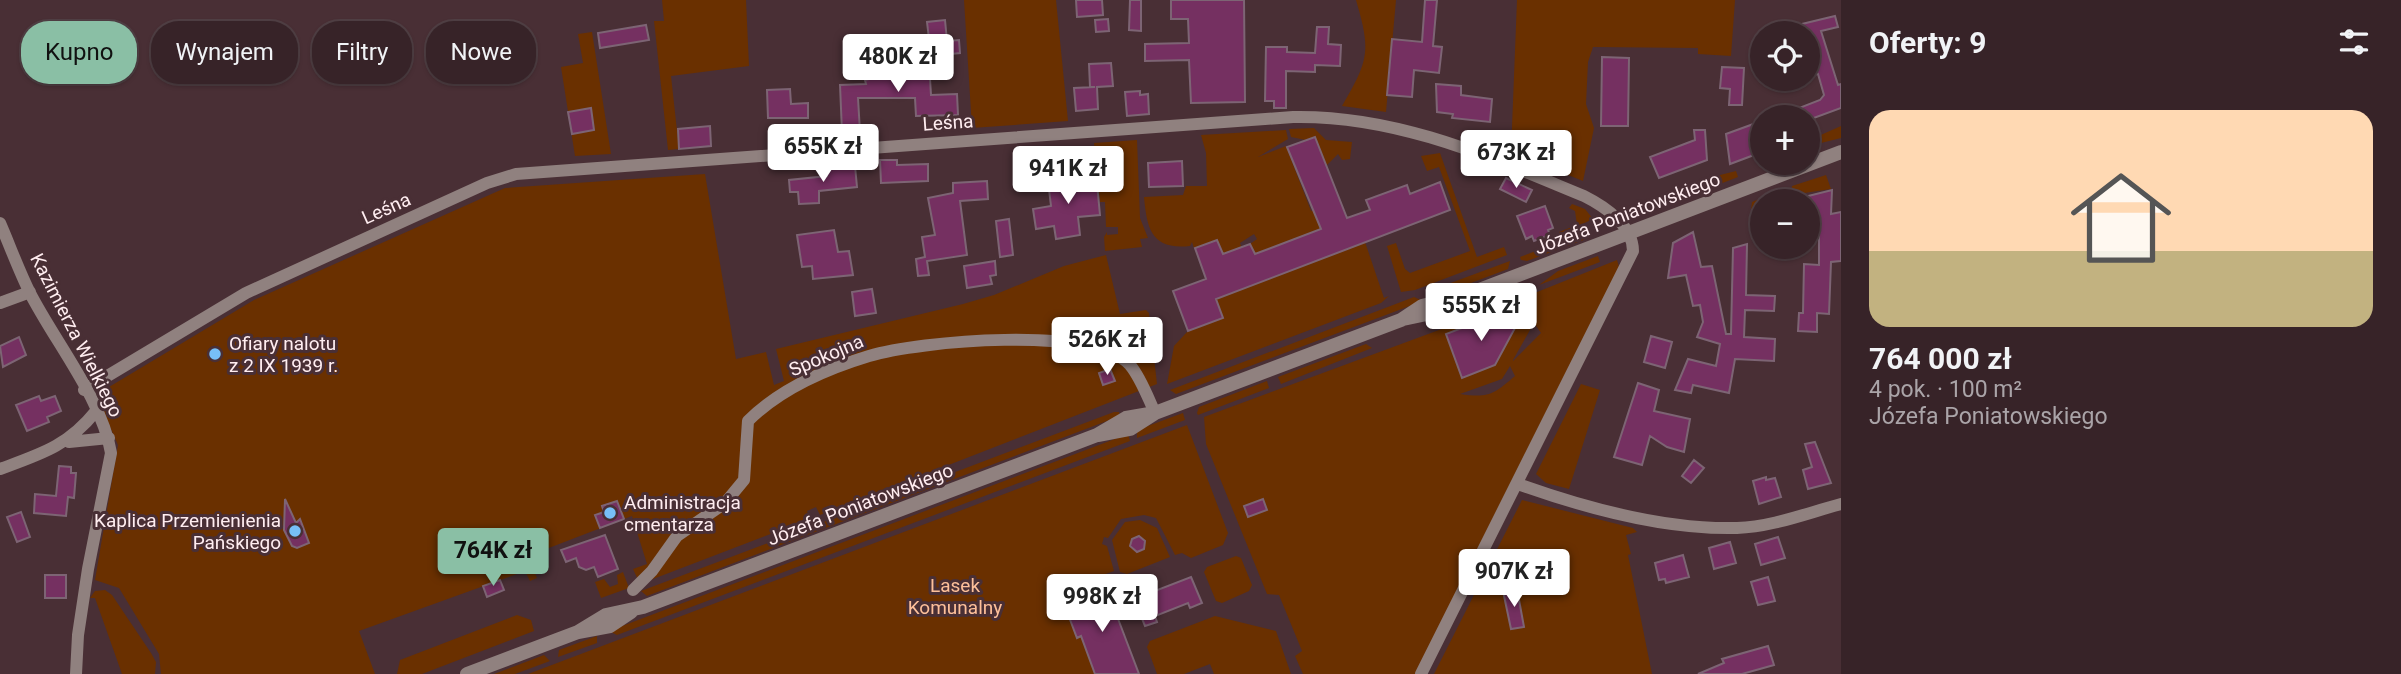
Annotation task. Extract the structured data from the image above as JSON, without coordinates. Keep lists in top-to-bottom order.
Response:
{
  "streets": {
    "street": [
      "Leśna",
      "Józefa Poniatowskiego",
      "Kazimierza Wielkiego",
      "Spokojna"
    ]
  },
  "crossings": [
    ["Leśna", "Józefa Poniatowskiego"],
    ["Leśna", "Kazimierza Wielkiego"],
    ["Józefa Poniatowskiego", "Spokojna"]
  ],
  "parks": ["Lasek Komunalny"],
  "places": ["Ofiary nalotu z 2 IX 1939 r.", "Administracja cmentarza", "Kaplica Przemienienia Pańskiego"],
  "page": {
    "heading": "Oferty: 9",
    "map_buttons": ["+", "−"],
    "chip": [
      "Kupno",
      "Wynajem",
      "Filtry",
      "Nowe"
    ],
    "price": [
      "480K zł",
      "655K zł",
      "673K zł",
      "941K zł",
      "555K zł",
      "526K zł",
      "764K zł",
      "907K zł",
      "998K zł"
    ],
    "list": [
      {
        "name": "764 000 zł",
        "note": "4 pok. · 100 m² · Józefa Poniatowskiego"
      }
    ]
  }
}
